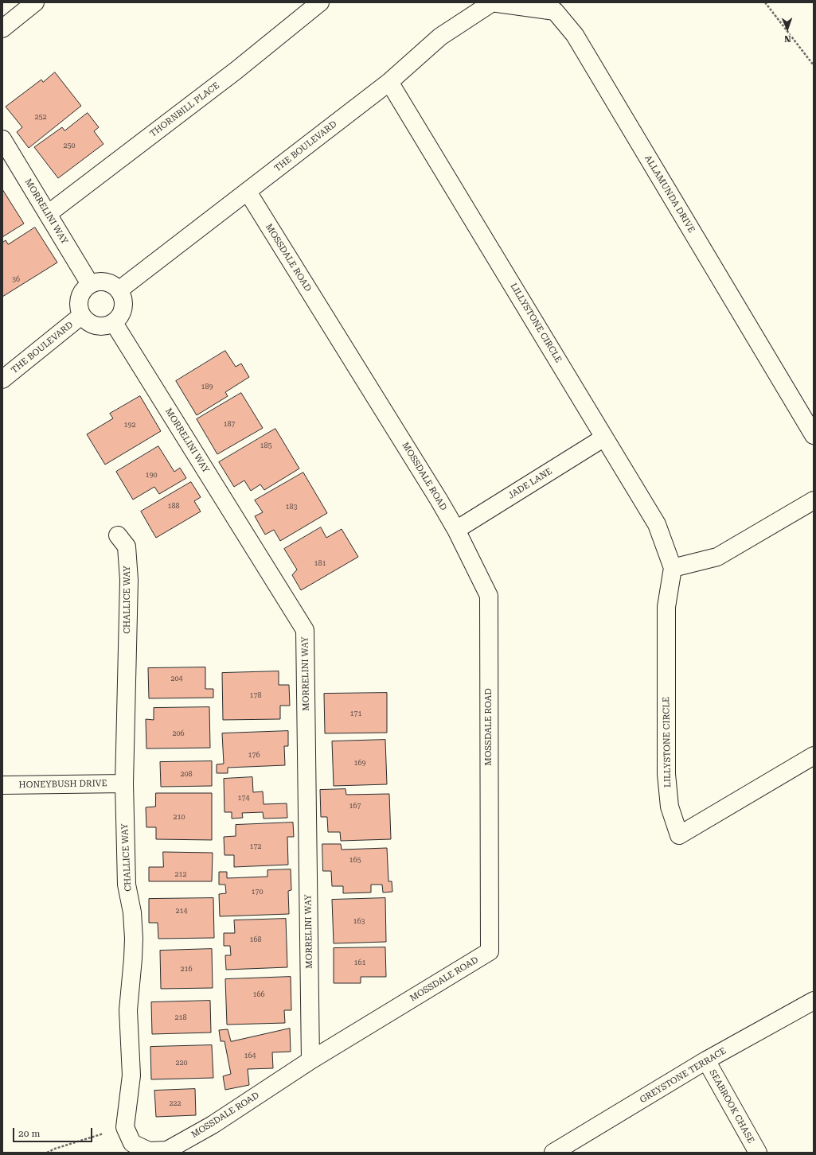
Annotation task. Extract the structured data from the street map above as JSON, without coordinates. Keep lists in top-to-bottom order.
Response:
{
  "streets": {
    "street": [
      "THORNBILL PLACE",
      "THE BOULEVARD",
      "ALLAMUNDA DRIVE",
      "MORRELINI WAY",
      "MOSSDALE ROAD",
      "LILLYSTONE CIRCLE",
      "JADE LANE",
      "CHALLICE WAY",
      "HONEYBUSH DRIVE",
      "GREYSTONE TERRACE",
      "SEABROOK CHASE"
    ]
  },
  "crossings": [
    ["THORNBILL PLACE", "MORRELINI WAY"],
    ["THE BOULEVARD", "ALLAMUNDA DRIVE"],
    ["THE BOULEVARD", "MORRELINI WAY"],
    ["THE BOULEVARD", "MOSSDALE ROAD"],
    ["THE BOULEVARD", "LILLYSTONE CIRCLE"],
    ["MORRELINI WAY", "MOSSDALE ROAD"],
    ["MOSSDALE ROAD", "JADE LANE"],
    ["LILLYSTONE CIRCLE", "JADE LANE"],
    ["CHALLICE WAY", "HONEYBUSH DRIVE"],
    ["GREYSTONE TERRACE", "SEABROOK CHASE"]
  ],
  "house_numbers": [
    "252",
    "250",
    "36",
    "189",
    "187",
    "192",
    "185",
    "190",
    "188",
    "183",
    "181",
    "204",
    "178",
    "171",
    "206",
    "176",
    "169",
    "208",
    "174",
    "167",
    "210",
    "172",
    "165",
    "212",
    "170",
    "214",
    "163",
    "168",
    "161",
    "216",
    "166",
    "218",
    "164",
    "220",
    "222"
  ],
  "scale_bar": "20 m",
  "north": "bottom"
}
